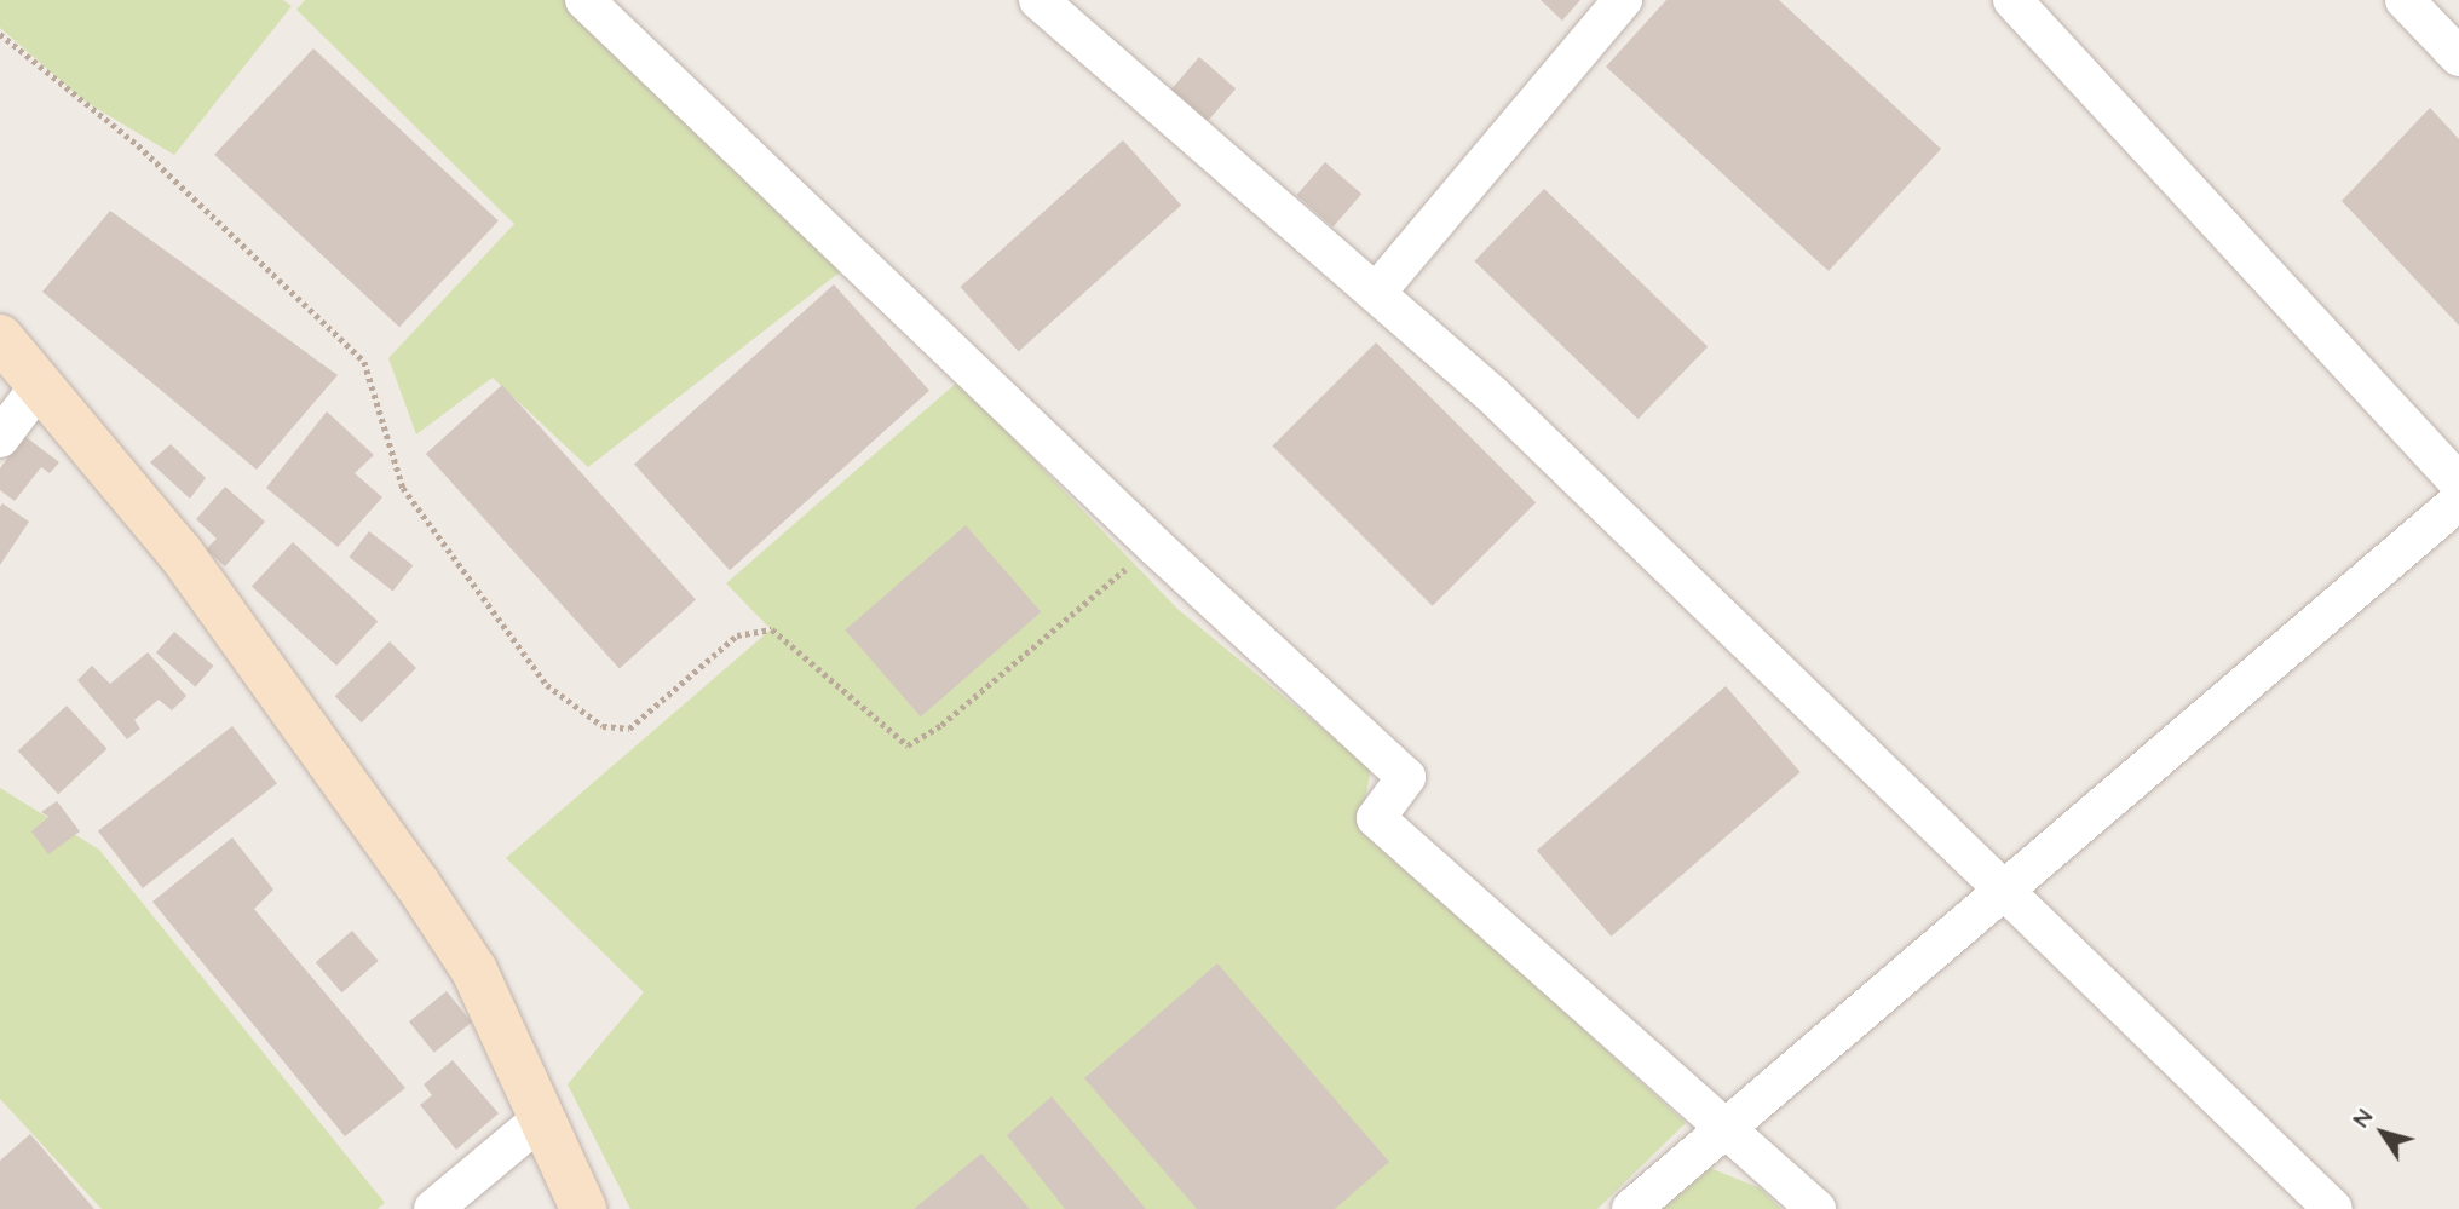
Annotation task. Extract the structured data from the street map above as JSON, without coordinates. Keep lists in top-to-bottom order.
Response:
{
  "north": "top left"
}
